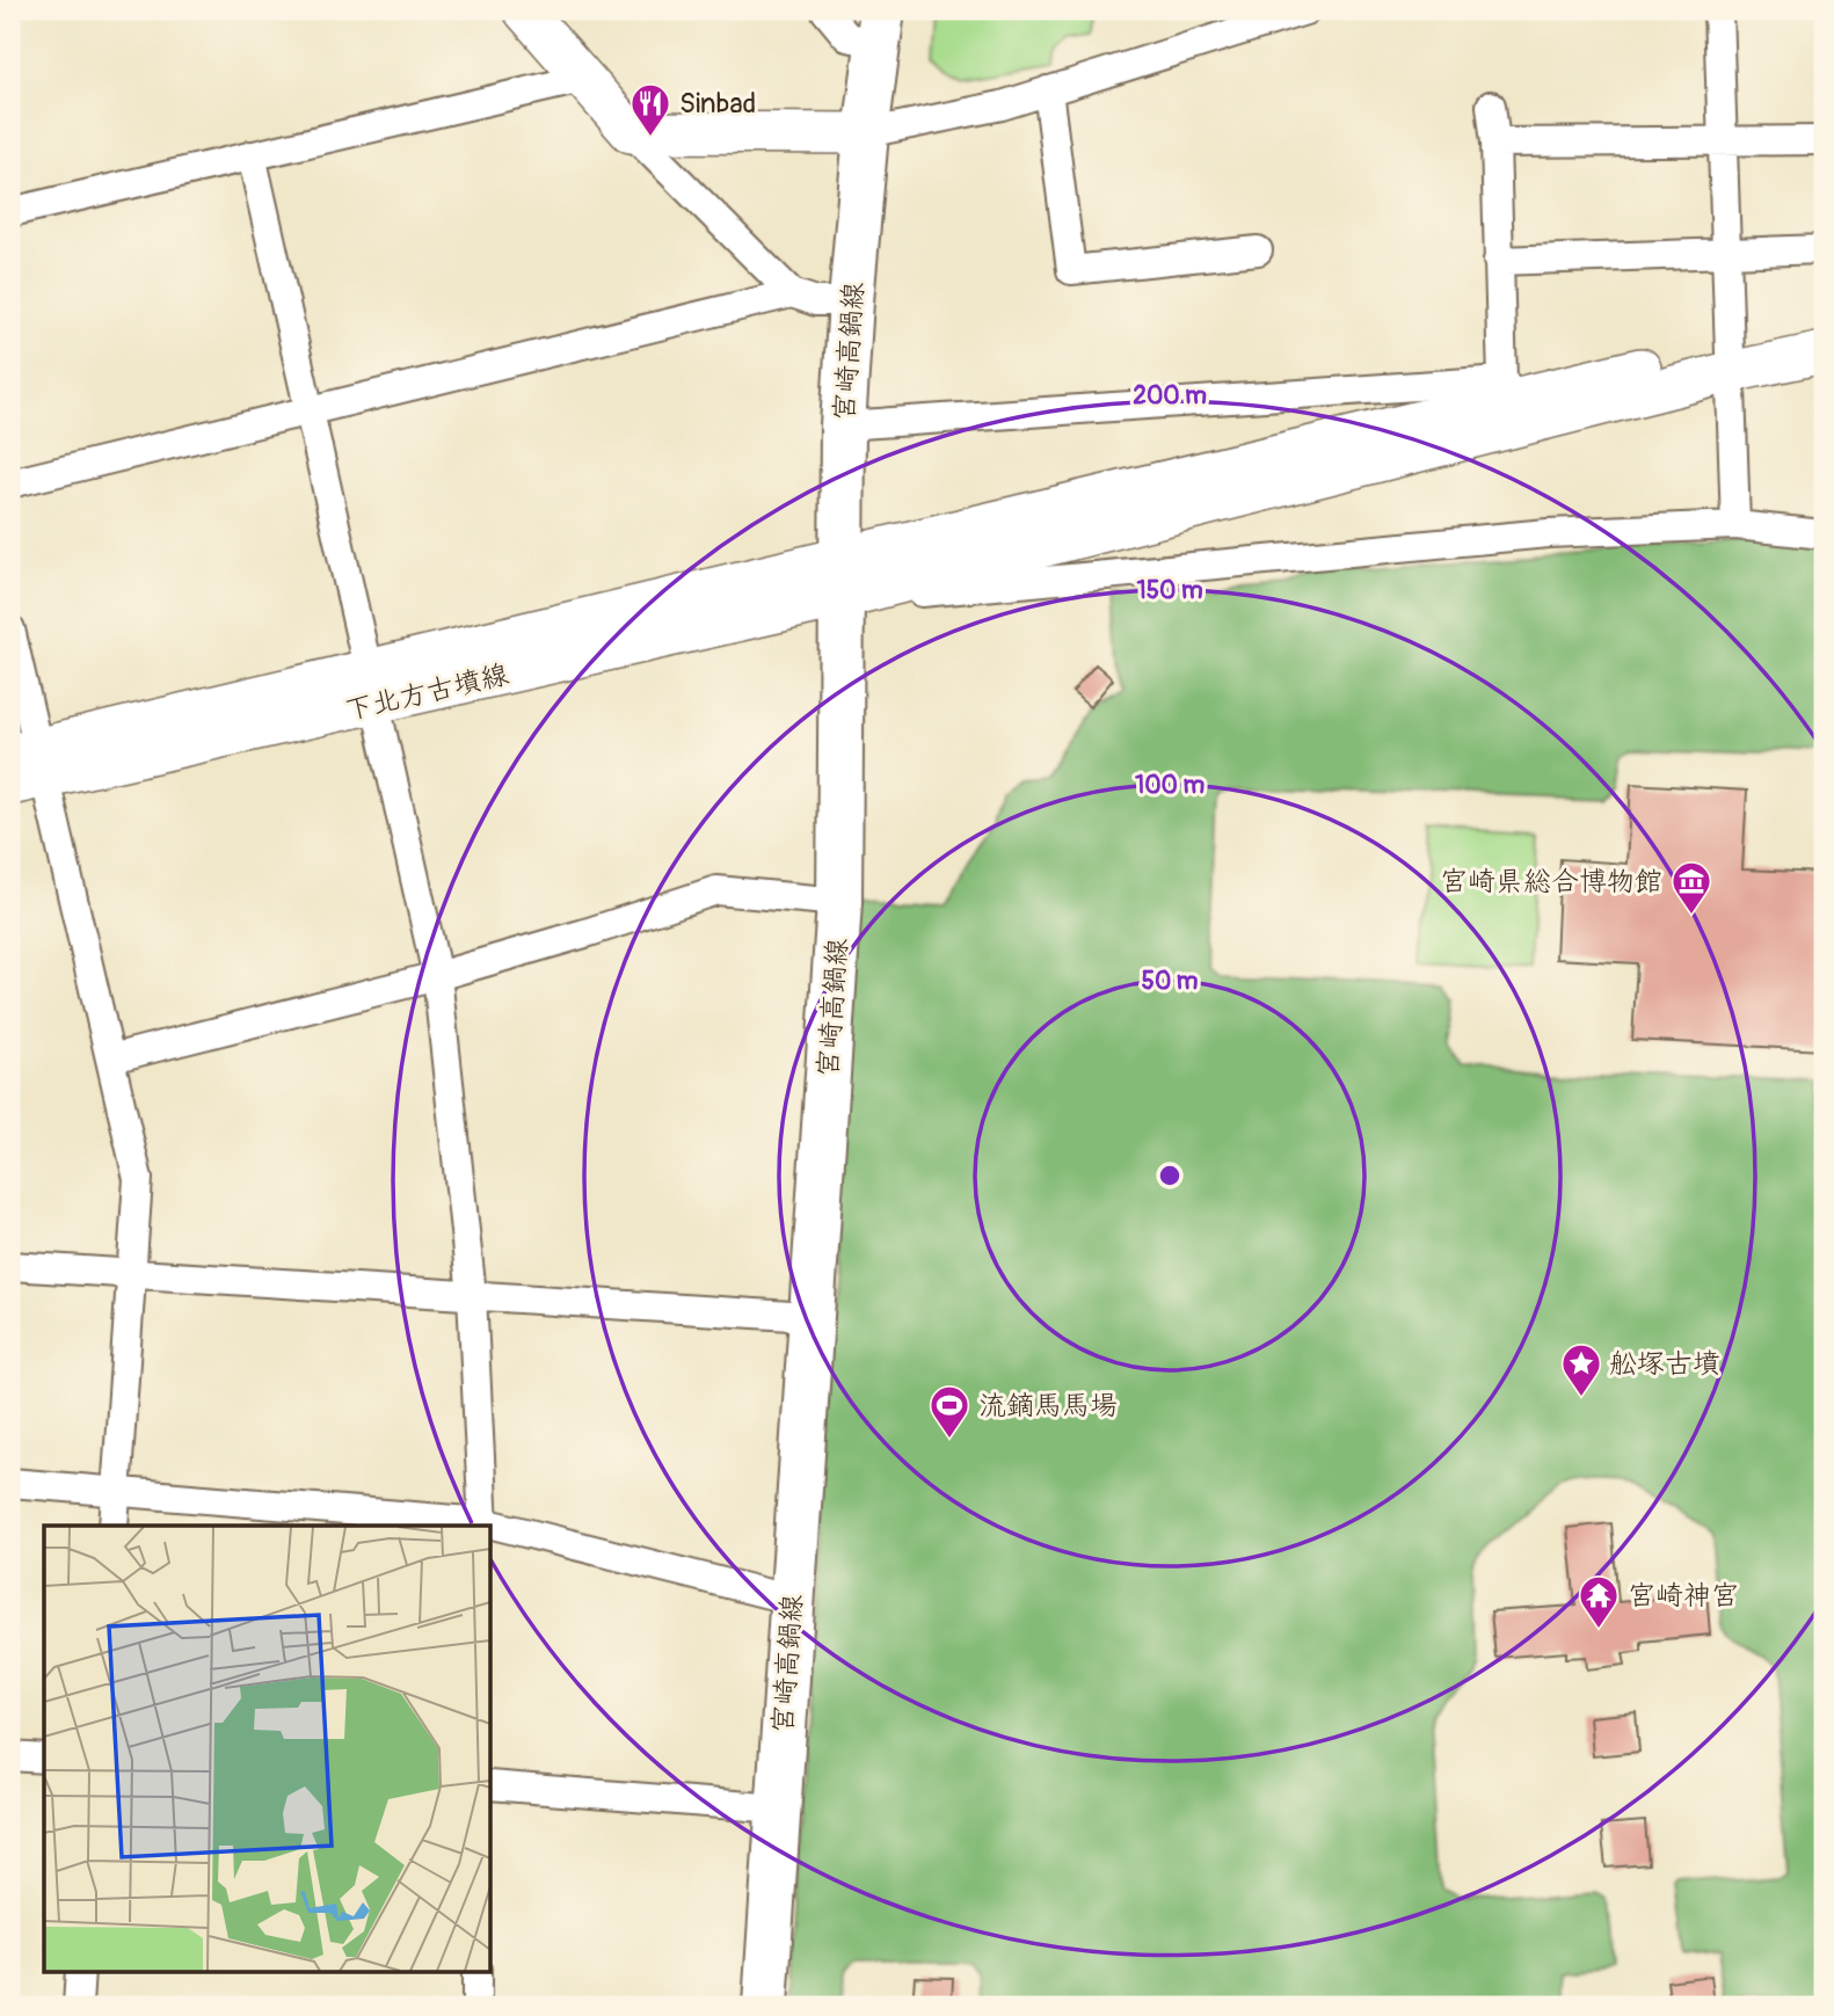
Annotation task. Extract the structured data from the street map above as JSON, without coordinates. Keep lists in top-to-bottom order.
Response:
{
  "streets": {
    "main road": ["宮崎高鍋線"],
    "street": ["下北方古墳線"]
  },
  "crossings": [
    ["宮崎高鍋線", "下北方古墳線"]
  ],
  "places": {
    "restaurant": ["Sinbad"],
    "museum": ["宮崎県総合博物館"],
    "place": ["舩塚古墳"],
    "sports": ["流鏑馬馬場"],
    "temple": ["宮崎神宮"]
  },
  "rings": [
    "200 m",
    "150 m",
    "100 m",
    "50 m"
  ]
}
